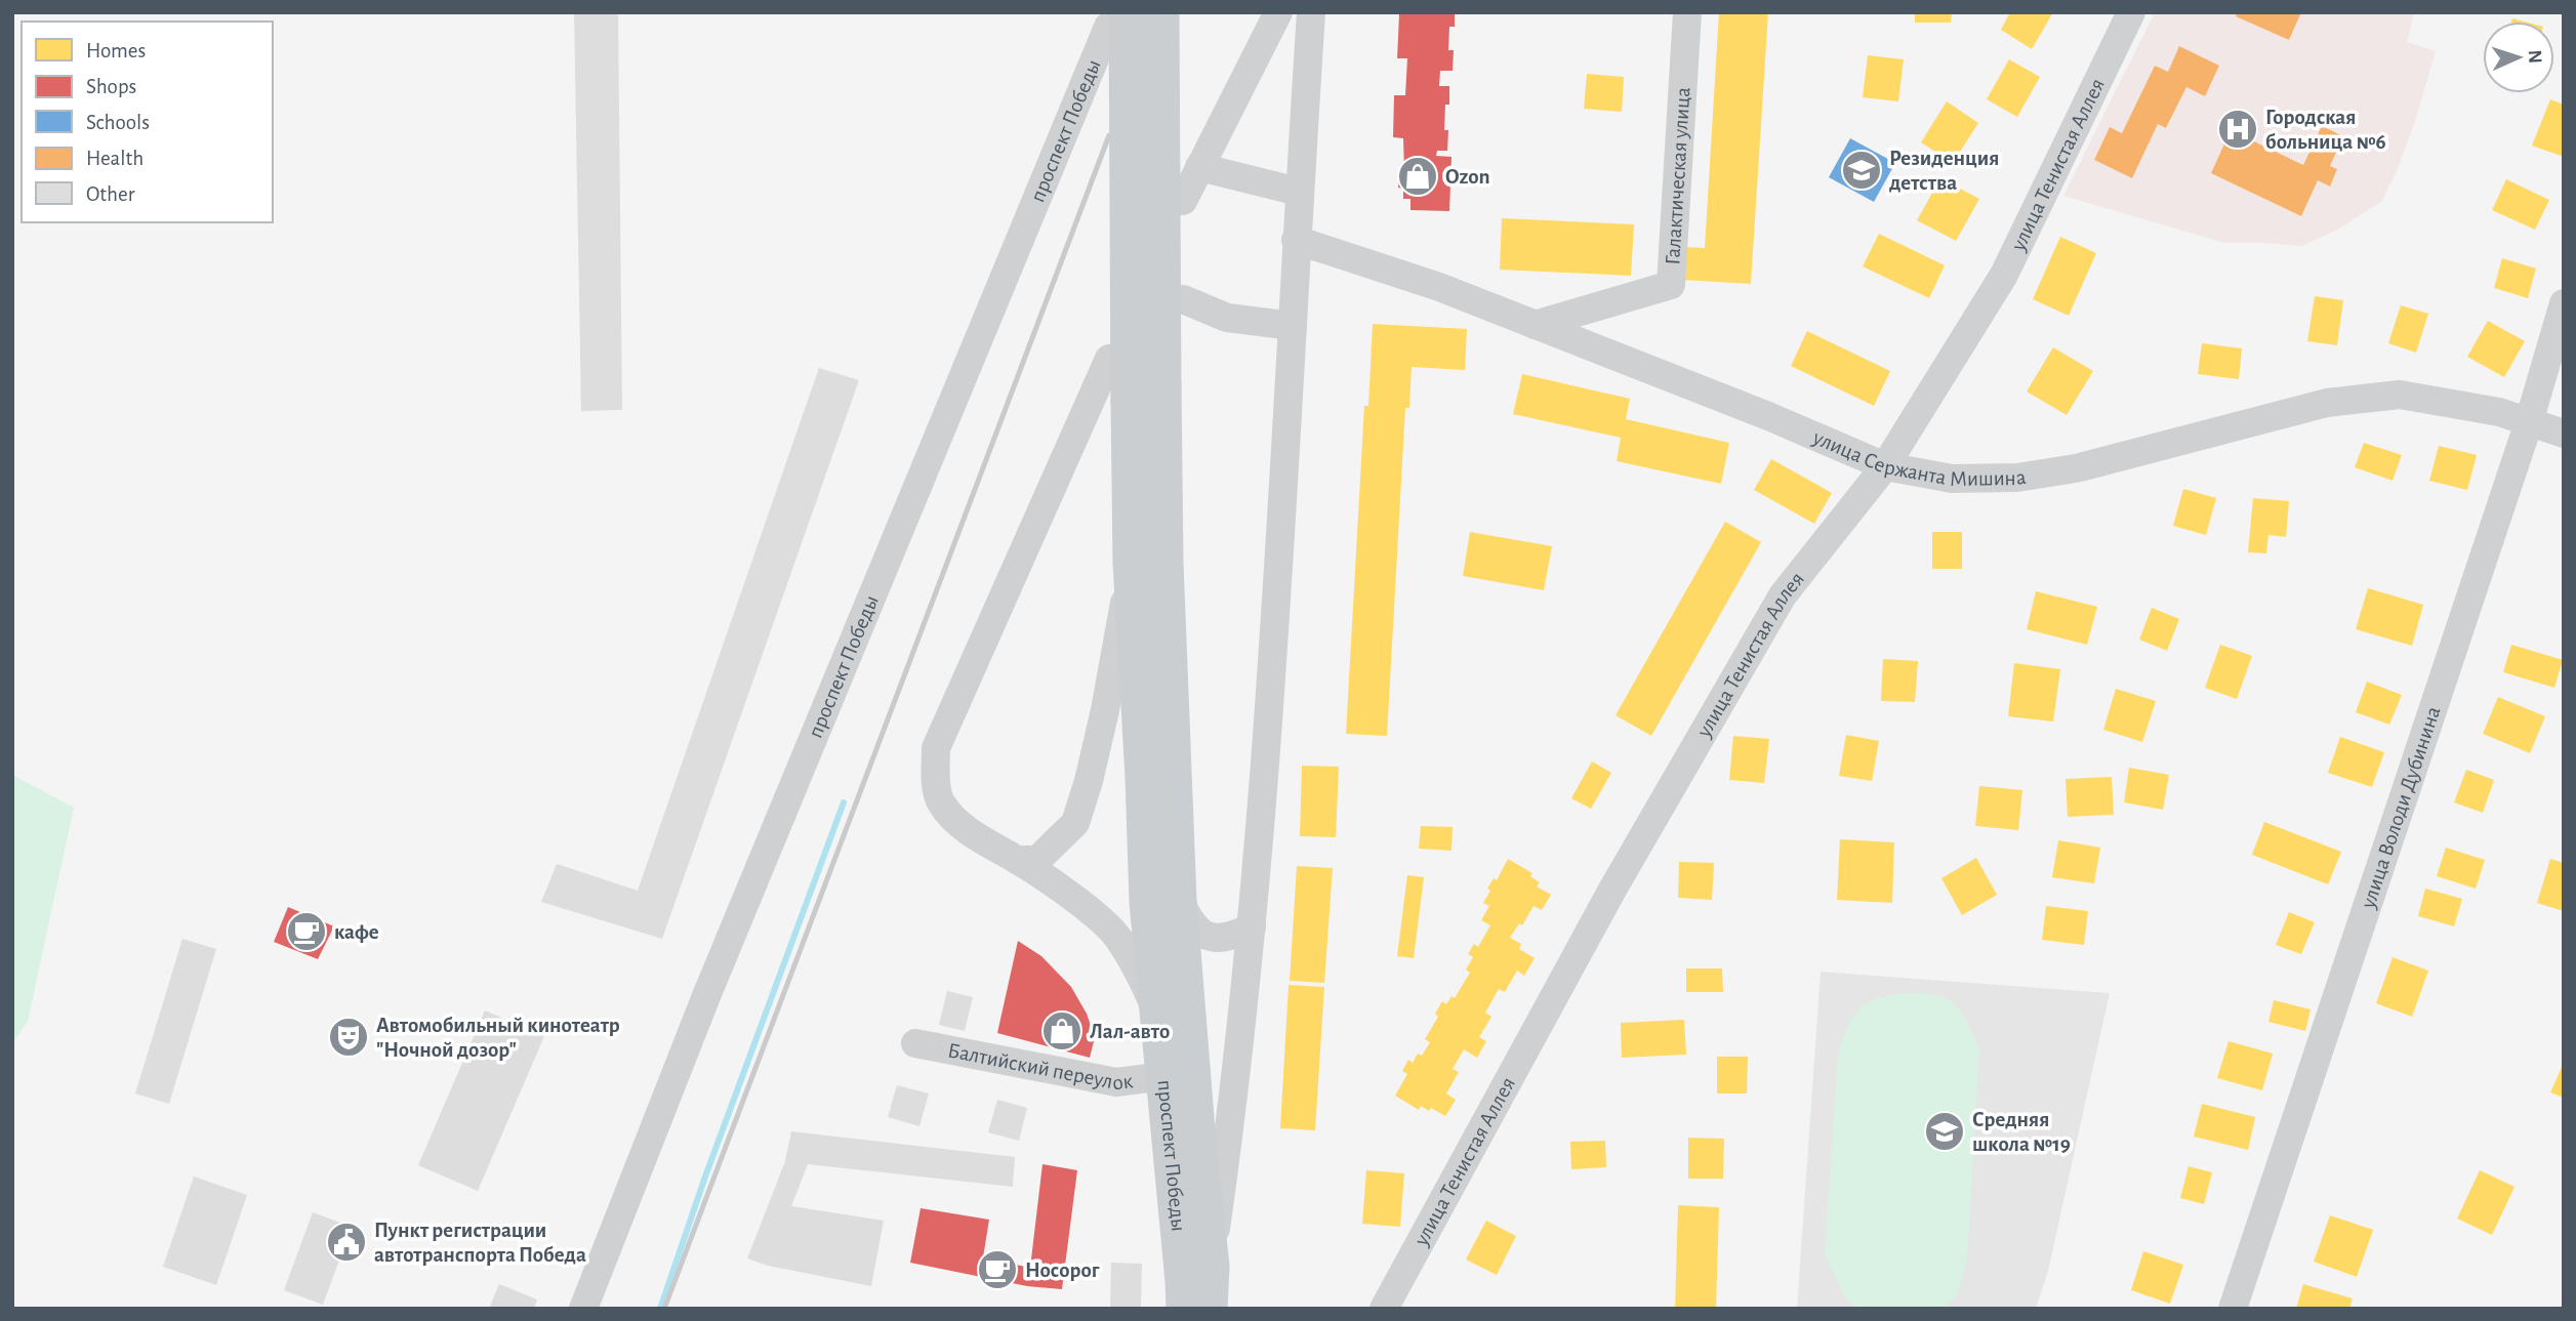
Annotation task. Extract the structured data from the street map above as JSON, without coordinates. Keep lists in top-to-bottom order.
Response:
{
  "streets": {
    "main road": ["проспект Победы"],
    "street": [
      "улица Тенистая Аллея",
      "Галактическая улица",
      "улица Сержанта Мишина",
      "улица Володи Дубинина",
      "Балтийский переулок"
    ]
  },
  "crossings": [
    ["проспект Победы", "Балтийский переулок"],
    ["улица Тенистая Аллея", "улица Сержанта Мишина"],
    ["Галактическая улица", "улица Сержанта Мишина"],
    ["улица Сержанта Мишина", "улица Володи Дубинина"]
  ],
  "places": {
    "hospital": ["Городская больница №6"],
    "school or university": ["Резиденция детства", "Средняя школа №19"],
    "shop": ["Ozon", "Лал-авто"],
    "cafe": ["кафе", "Носорог"],
    "theatre": ["Автомобильный кинотеатр \"Ночной дозор\""],
    "public building": ["Пункт регистрации автотранспорта Победа"]
  },
  "legend": [
    "Homes",
    "Shops",
    "Schools",
    "Health",
    "Other"
  ],
  "north": "right"
}
